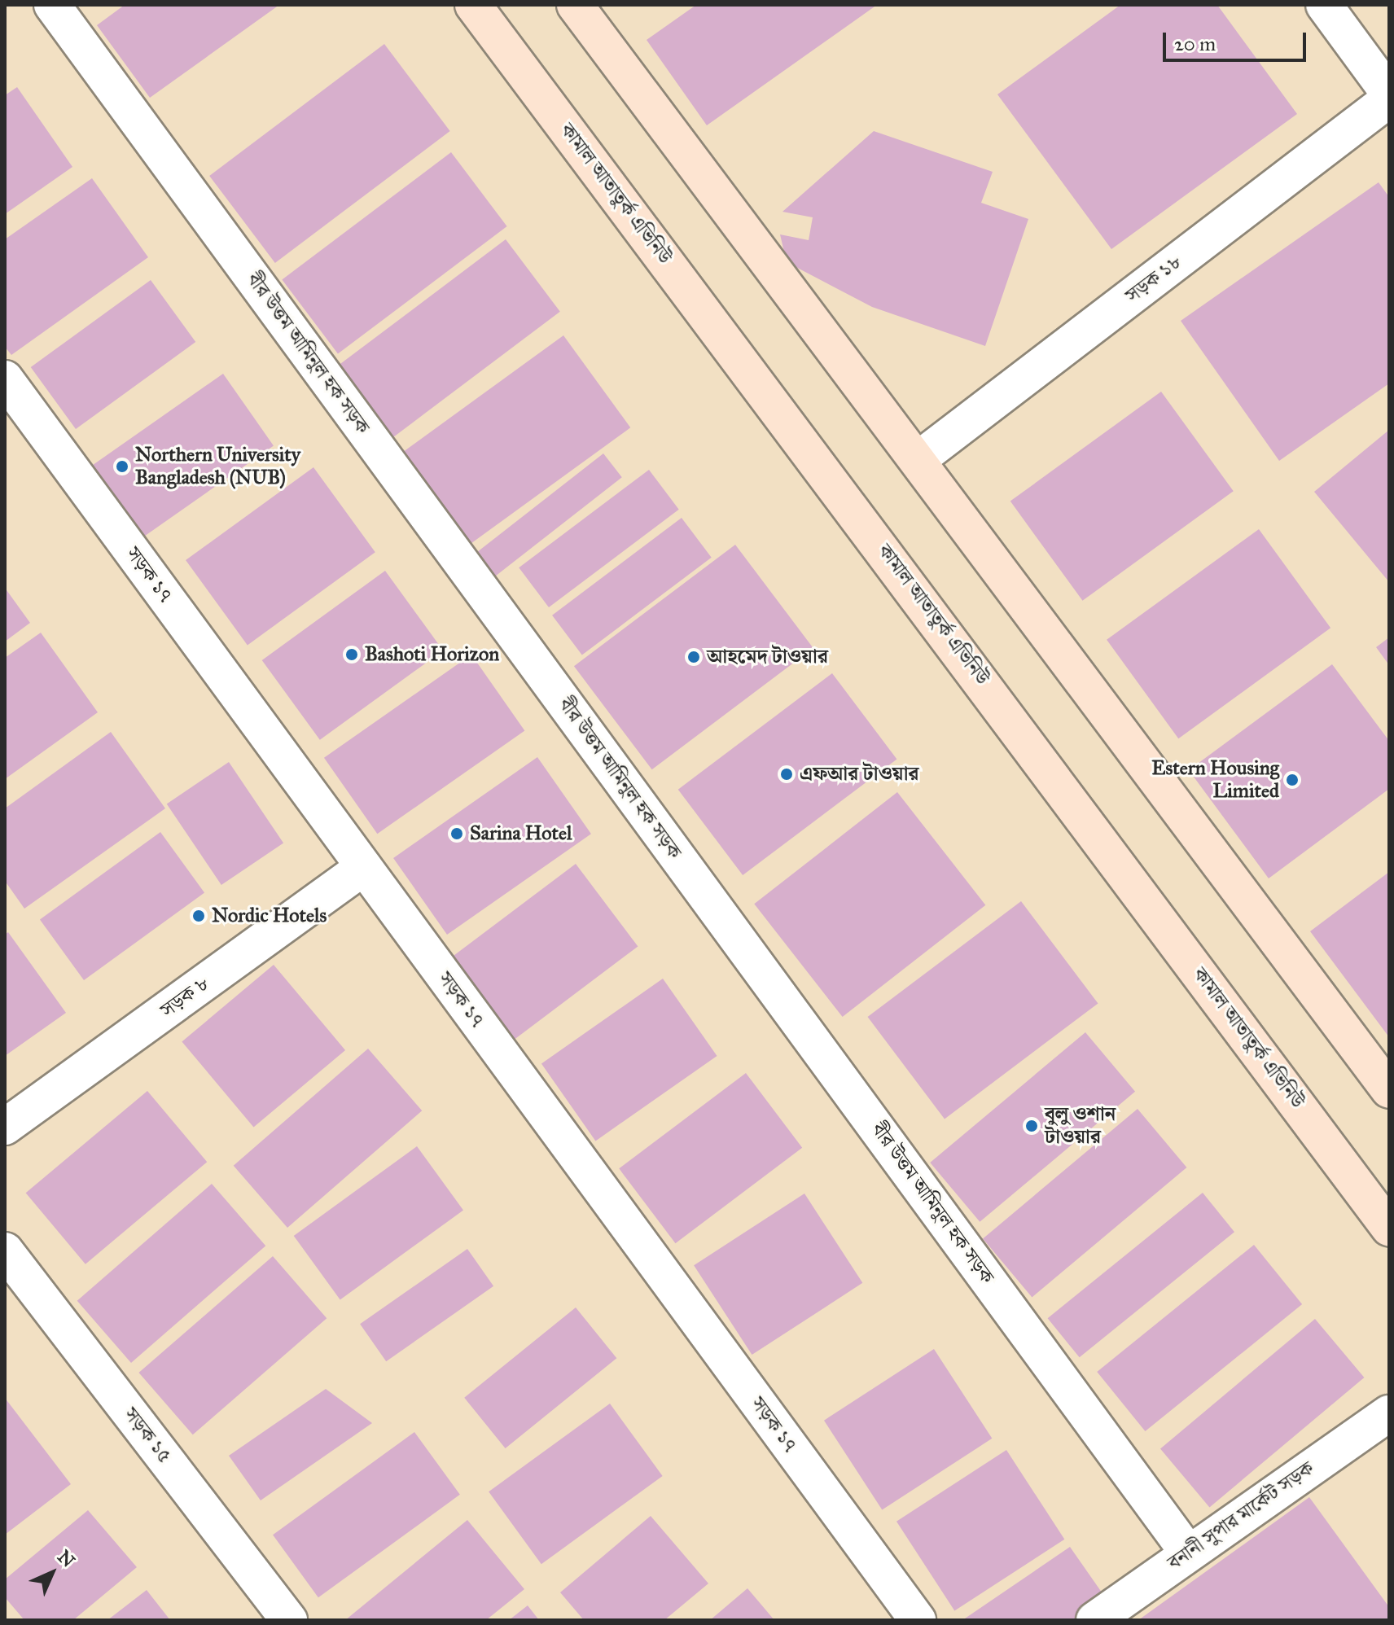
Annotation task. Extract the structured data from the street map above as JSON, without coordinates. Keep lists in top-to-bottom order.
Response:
{
  "streets": {
    "main road": ["কামাল আতাতুর্ক এভিনিউ"],
    "street": [
      "সড়ক ১৮",
      "বীর উত্তম আমিনুল হক সড়ক",
      "সড়ক ১৭",
      "সড়ক ৮",
      "সড়ক ১৫",
      "বনানী সুপার মার্কেট সড়ক"
    ]
  },
  "crossings": [
    ["বীর উত্তম আমিনুল হক সড়ক", "বনানী সুপার মার্কেট সড়ক"],
    ["সড়ক ১৭", "সড়ক ৮"]
  ],
  "places": [
    "Northern University Bangladesh (NUB)",
    "Bashoti Horizon",
    "আহমেদ টাওয়ার",
    "এফআর টাওয়ার",
    "Estern Housing Limited",
    "Sarina Hotel",
    "Nordic Hotels",
    "বুলু ওশান টাওয়ার"
  ],
  "scale_bar": "20 m",
  "north": "top right"
}
